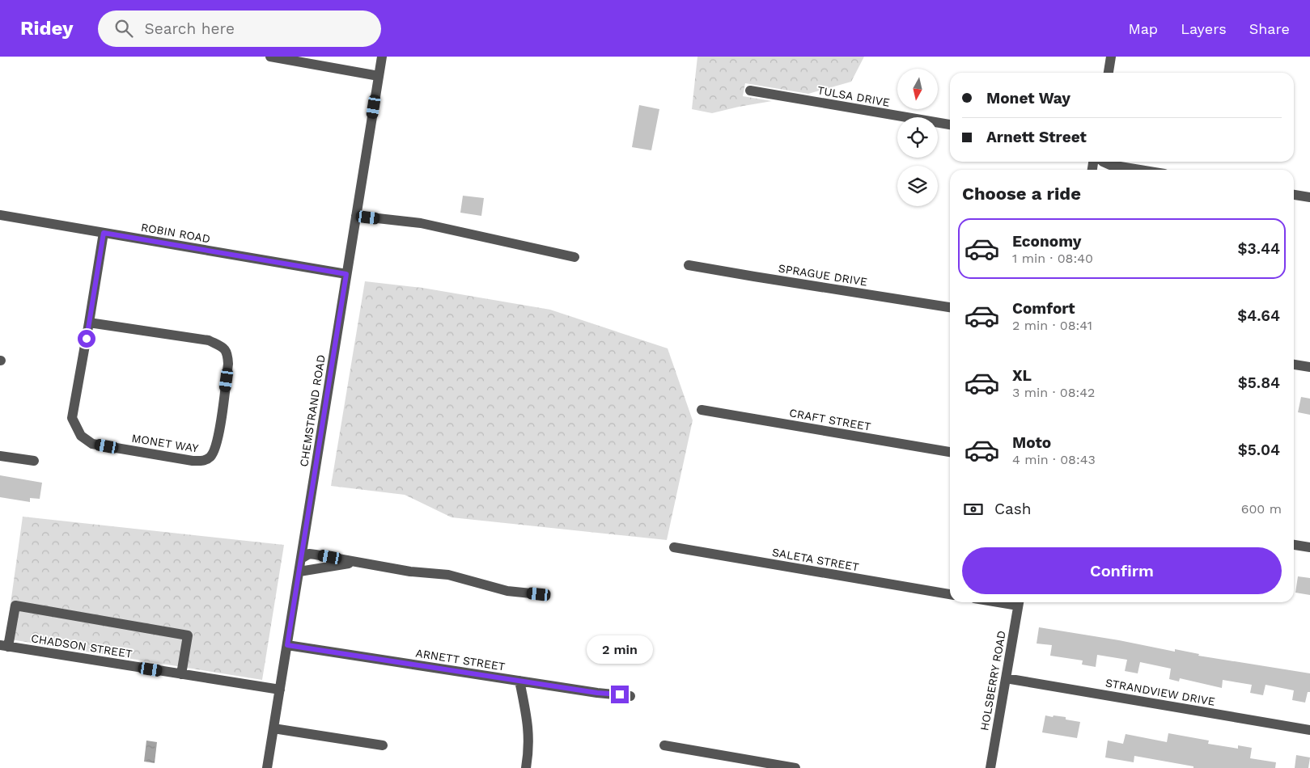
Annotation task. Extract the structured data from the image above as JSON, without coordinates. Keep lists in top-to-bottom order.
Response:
{
  "streets": {
    "street": [
      "TULSA DRIVE",
      "ROBIN ROAD",
      "SPRAGUE DRIVE",
      "CHEMSTRAND ROAD",
      "CRAFT STREET",
      "MONET WAY",
      "SALETA STREET",
      "CHADSON STREET",
      "ARNETT STREET",
      "HOLSBERRY ROAD",
      "STRANDVIEW DRIVE"
    ]
  },
  "crossings": [
    ["ROBIN ROAD", "CHEMSTRAND ROAD"],
    ["ROBIN ROAD", "MONET WAY"],
    ["CHEMSTRAND ROAD", "CHADSON STREET"],
    ["CHEMSTRAND ROAD", "ARNETT STREET"],
    ["HOLSBERRY ROAD", "STRANDVIEW DRIVE"]
  ],
  "north": "bottom",
  "page": {
    "header": "Ridey",
    "search": "Search here",
    "nav": ["Map", "Layers", "Share"],
    "banner": ["Monet Way", "Arnett Street"],
    "heading": "Choose a ride",
    "list": [
      {
        "name": "Economy",
        "note": "1 min · 08:40",
        "value": "$3.44"
      },
      {
        "name": "Comfort",
        "note": "2 min · 08:41",
        "value": "$4.64"
      },
      {
        "name": "XL",
        "note": "3 min · 08:42",
        "value": "$5.84"
      },
      {
        "name": "Moto",
        "note": "4 min · 08:43",
        "value": "$5.04"
      }
    ],
    "pay": ["Cash", "600 m"],
    "buttons": "Confirm",
    "bubble": "2 min"
  }
}
